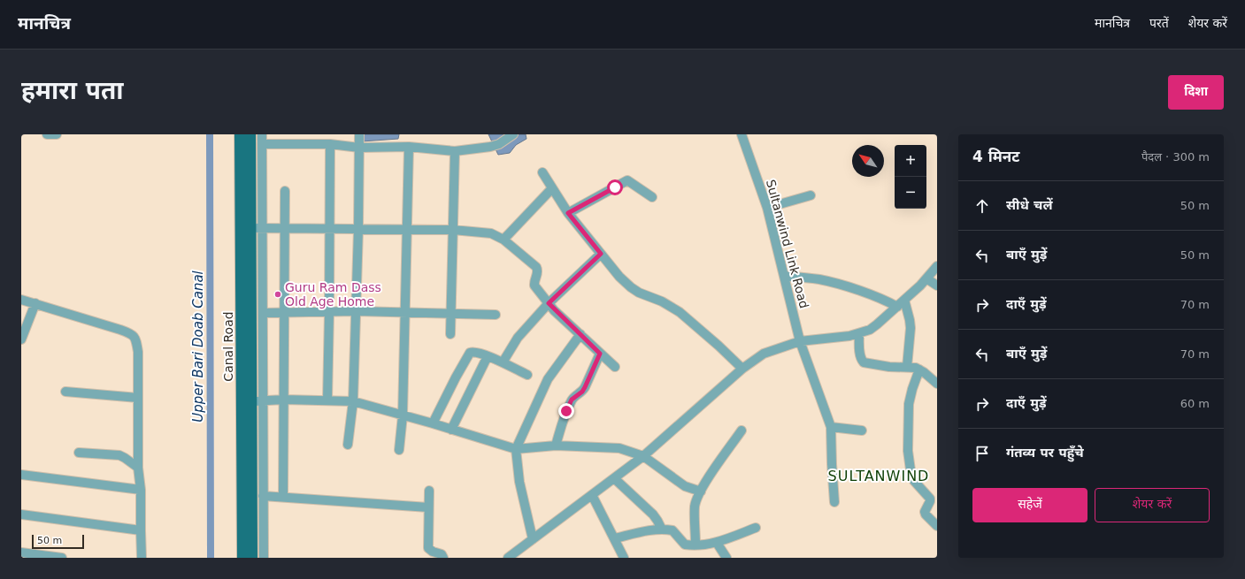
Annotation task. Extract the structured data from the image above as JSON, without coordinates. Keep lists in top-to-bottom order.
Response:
{
  "streets": {
    "main road": ["Canal Road"],
    "street": ["Sultanwind Link Road"]
  },
  "districts": ["SULTANWIND"],
  "water": ["Upper Bari Doab Canal"],
  "places": ["Guru Ram Dass Old Age Home"],
  "scale_bar": "50 m",
  "north": "top left",
  "page": {
    "header": "मानचित्र",
    "nav": ["मानचित्र", "परतें", "शेयर करें"],
    "buttons": [
      "दिशा",
      ["सहेजें", "शेयर करें"]
    ],
    "title": "हमारा पता",
    "heading": ["4 मिनट", "पैदल · 300 m"],
    "map_buttons": ["+", "−"],
    "list": [
      ["सीधे चलें", "50 m"],
      ["बाएँ मुड़ें", "50 m"],
      ["दाएँ मुड़ें", "70 m"],
      ["बाएँ मुड़ें", "70 m"],
      ["दाएँ मुड़ें", "60 m"],
      "गंतव्य पर पहुँचे"
    ],
    "scale": "50 m"
  }
}
